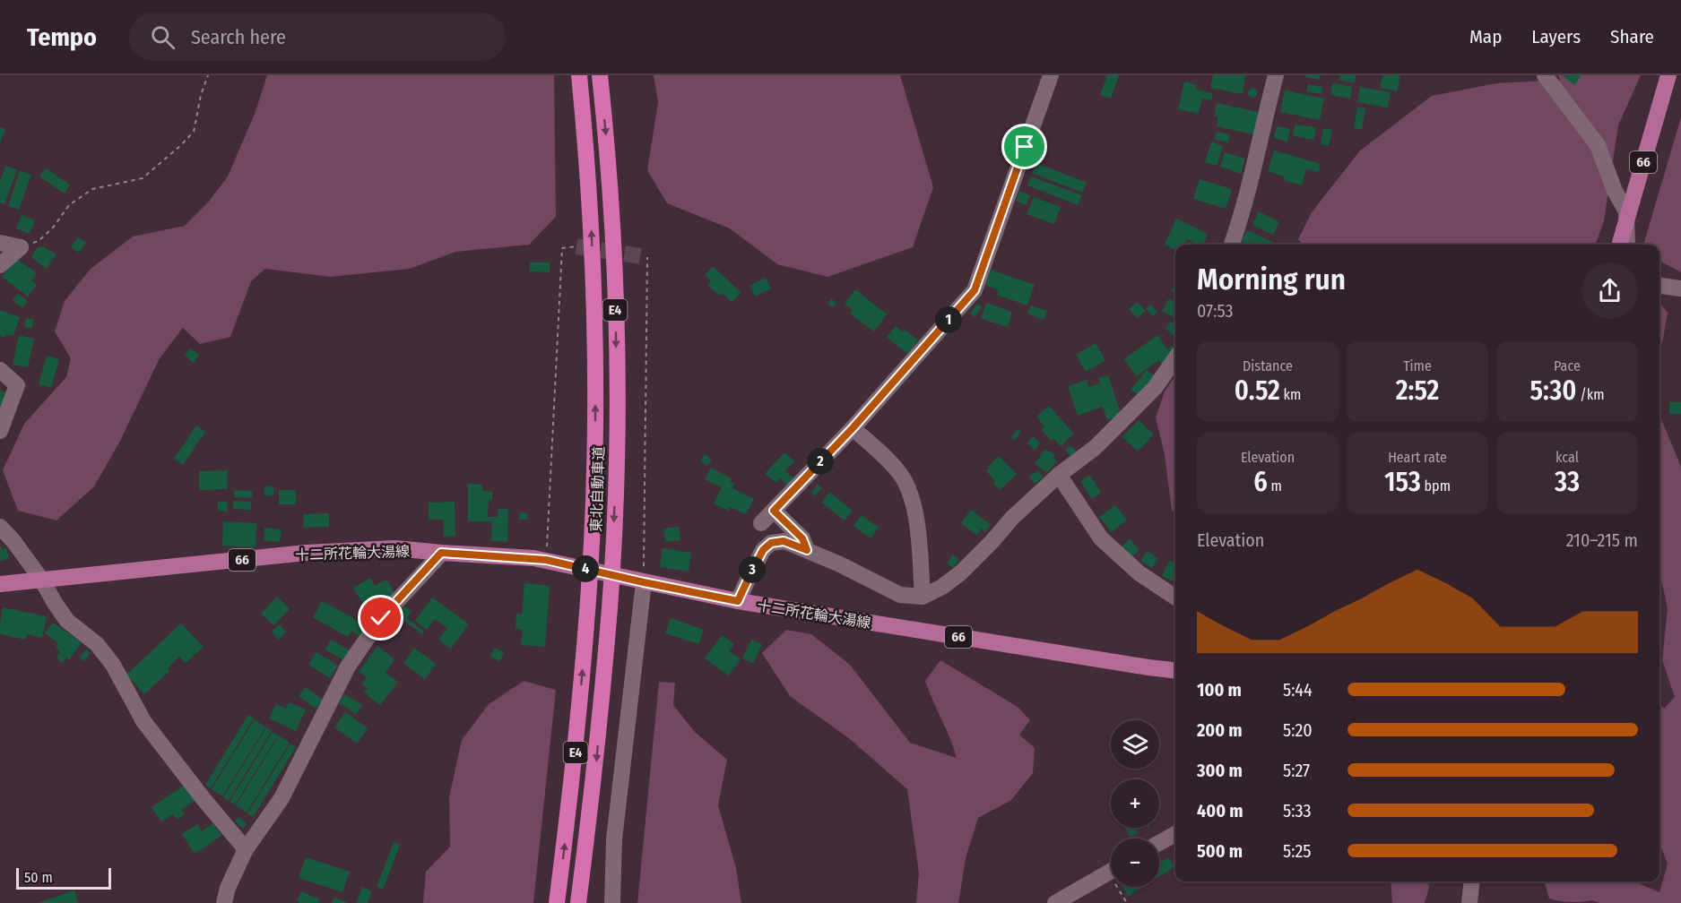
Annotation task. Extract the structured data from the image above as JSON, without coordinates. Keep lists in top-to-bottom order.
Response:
{
  "streets": {
    "highway": ["E4", "東北自動車道"],
    "main road": ["66", "十二所花輪大湯線"]
  },
  "scale_bar": "50 m",
  "page": {
    "header": "Tempo",
    "search": "Search here",
    "nav": ["Map", "Layers", "Share"],
    "heading": ["Morning run", "07:53"],
    "pins": [
      "1",
      "2",
      "4",
      "3"
    ],
    "stats": [
      ["Distance", "0.52 km"],
      ["Time", "2:52"],
      ["Pace", "5:30 /km"],
      ["Elevation", "6 m"],
      ["Heart rate", "153 bpm"],
      ["kcal", "33"]
    ],
    "chart": ["Elevation", "210–215 m"],
    "list": [
      {
        "name": "100 m",
        "note": "5:44"
      },
      {
        "name": "200 m",
        "note": "5:20"
      },
      {
        "name": "300 m",
        "note": "5:27"
      },
      {
        "name": "400 m",
        "note": "5:33"
      },
      {
        "name": "500 m",
        "note": "5:25"
      }
    ],
    "map_buttons": ["+", "−"],
    "scale": "50 m"
  }
}
